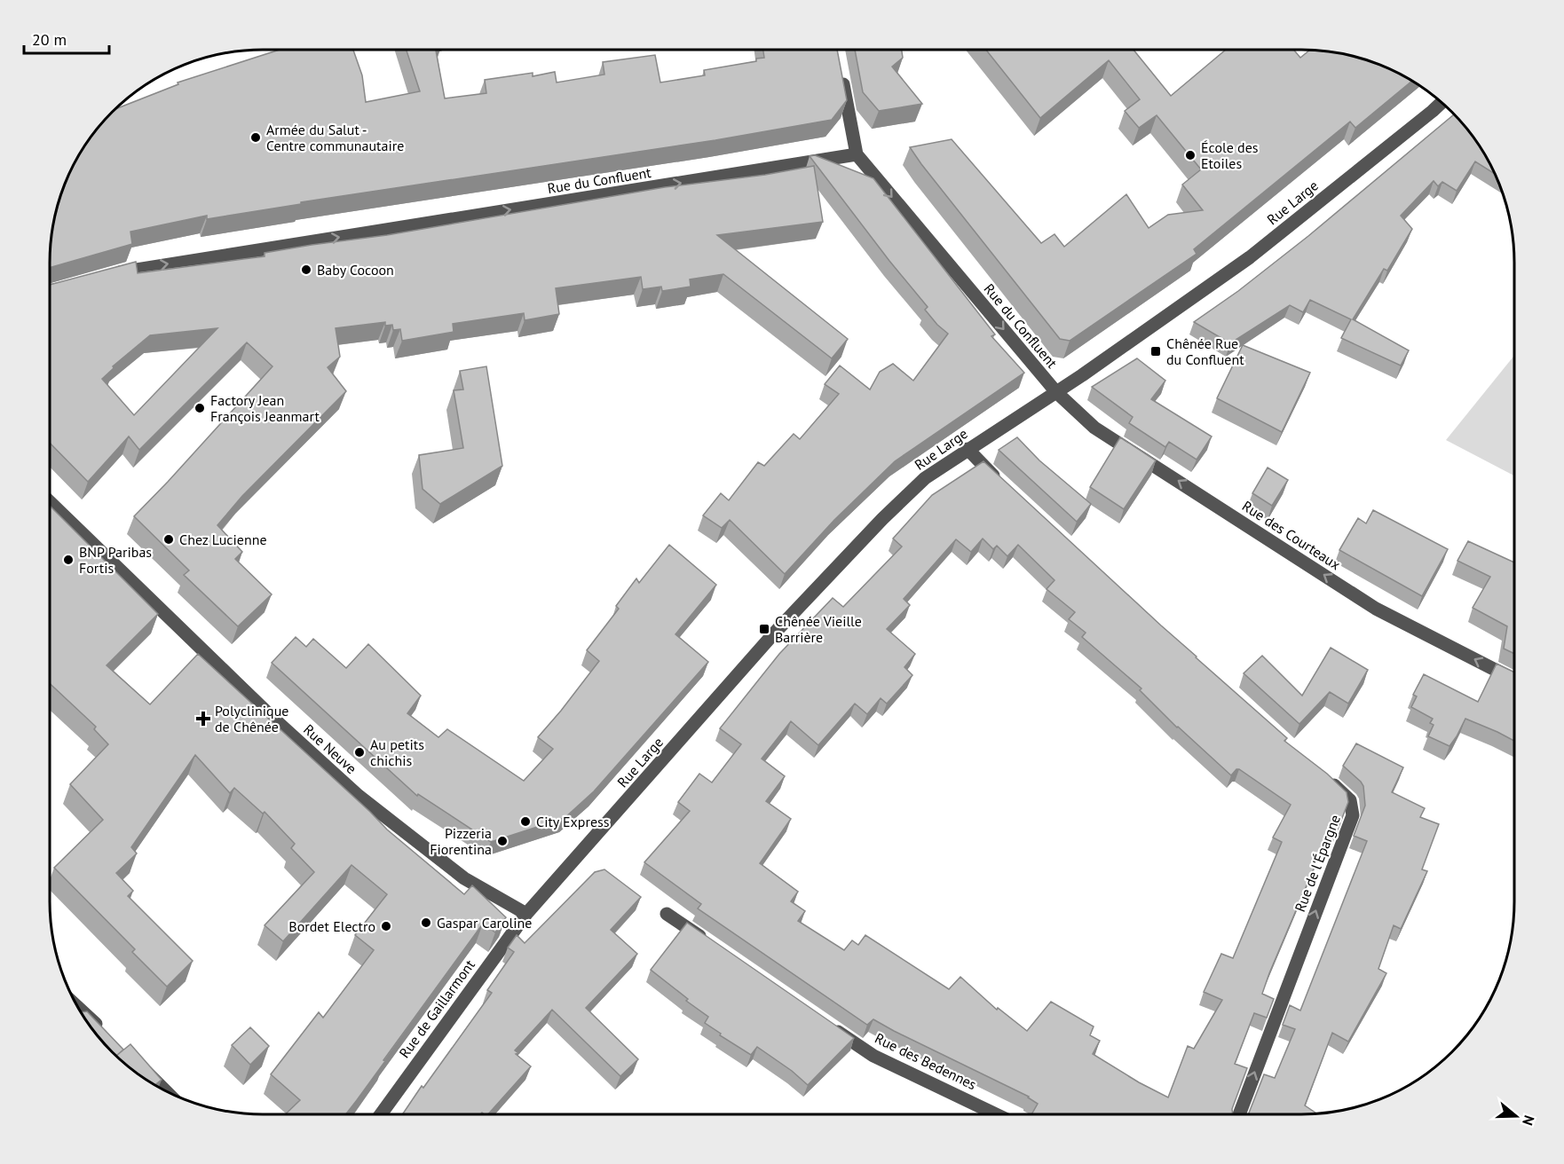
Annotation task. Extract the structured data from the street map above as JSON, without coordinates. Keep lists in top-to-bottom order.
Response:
{
  "streets": {
    "street": [
      "Rue du Confluent",
      "Rue Large",
      "Rue des Courteaux",
      "Rue Neuve",
      "Rue de l'Épargne",
      "Rue de Gaillarmont",
      "Rue des Bedennes"
    ]
  },
  "crossings": [
    ["Rue du Confluent", "Rue Large"],
    ["Rue du Confluent", "Rue des Courteaux"],
    ["Rue Large", "Rue des Courteaux"],
    ["Rue Large", "Rue Neuve"],
    ["Rue Large", "Rue de Gaillarmont"],
    ["Rue Neuve", "Rue de Gaillarmont"]
  ],
  "one_way": ["Rue du Confluent", "Rue des Courteaux", "Rue de l'Épargne"],
  "places": {
    "other": [
      "Armée du Salut - Centre communautaire",
      "École des Etoiles",
      "Baby Cocoon",
      "Factory Jean François Jeanmart",
      "Chez Lucienne",
      "BNP Paribas Fortis",
      "Au petits chichis",
      "City Express",
      "Pizzeria Fiorentina",
      "Gaspar Caroline",
      "Bordet Electro"
    ],
    "transit": ["Chênée Rue du Confluent", "Chênée Vieille Barrière"],
    "health": ["Polyclinique de Chênée"]
  },
  "scale_bar": "20 m",
  "north": "right"
}
